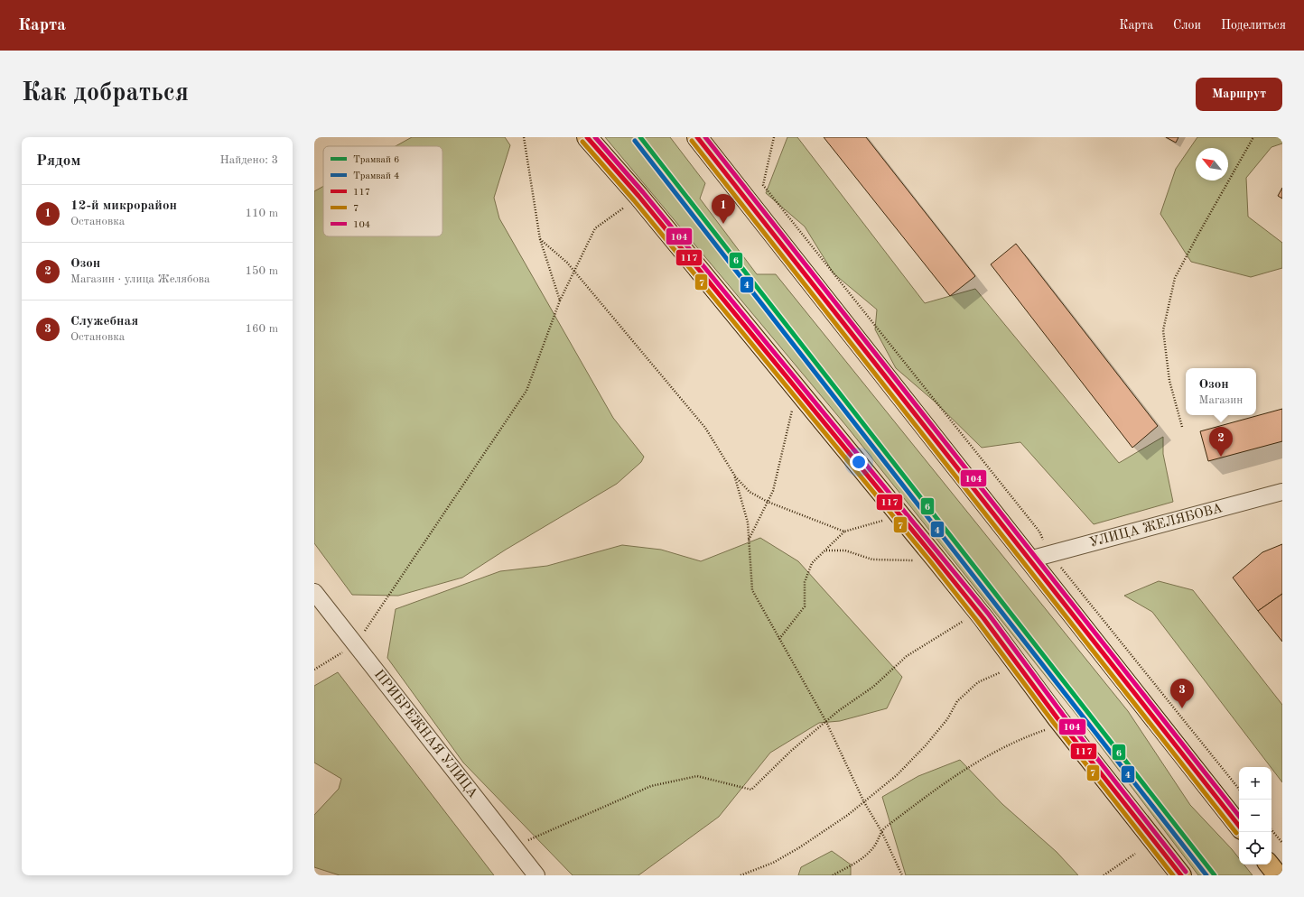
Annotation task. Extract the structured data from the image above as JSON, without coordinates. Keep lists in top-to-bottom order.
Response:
{
  "streets": {
    "street": ["УЛИЦА ЖЕЛЯБОВА", "ПРИБРЕЖНАЯ УЛИЦА"]
  },
  "lines": [
    "tram line 6",
    "transit line 117",
    "transit line 104",
    "tram line 4",
    "transit line 7"
  ],
  "legend": [
    "Трамвай 6",
    "Трамвай 4",
    "117",
    "7",
    "104"
  ],
  "north": "top left",
  "page": {
    "header": "Карта",
    "nav": ["Карта", "Слои", "Поделиться"],
    "buttons": "Маршрут",
    "title": "Как добраться",
    "heading": ["Рядом", "Найдено: 3"],
    "list": [
      {
        "mark": "1",
        "name": "12-й микрорайон",
        "note": "Остановка",
        "value": "110 m"
      },
      {
        "mark": "2",
        "name": "Озон",
        "note": "Магазин · улица Желябова",
        "value": "150 m"
      },
      {
        "mark": "3",
        "name": "Служебная",
        "note": "Остановка",
        "value": "160 m"
      }
    ],
    "pins": ["1", "2", "3"],
    "popup": ["Озон", "Магазин"],
    "map_buttons": ["+", "−"]
  }
}
